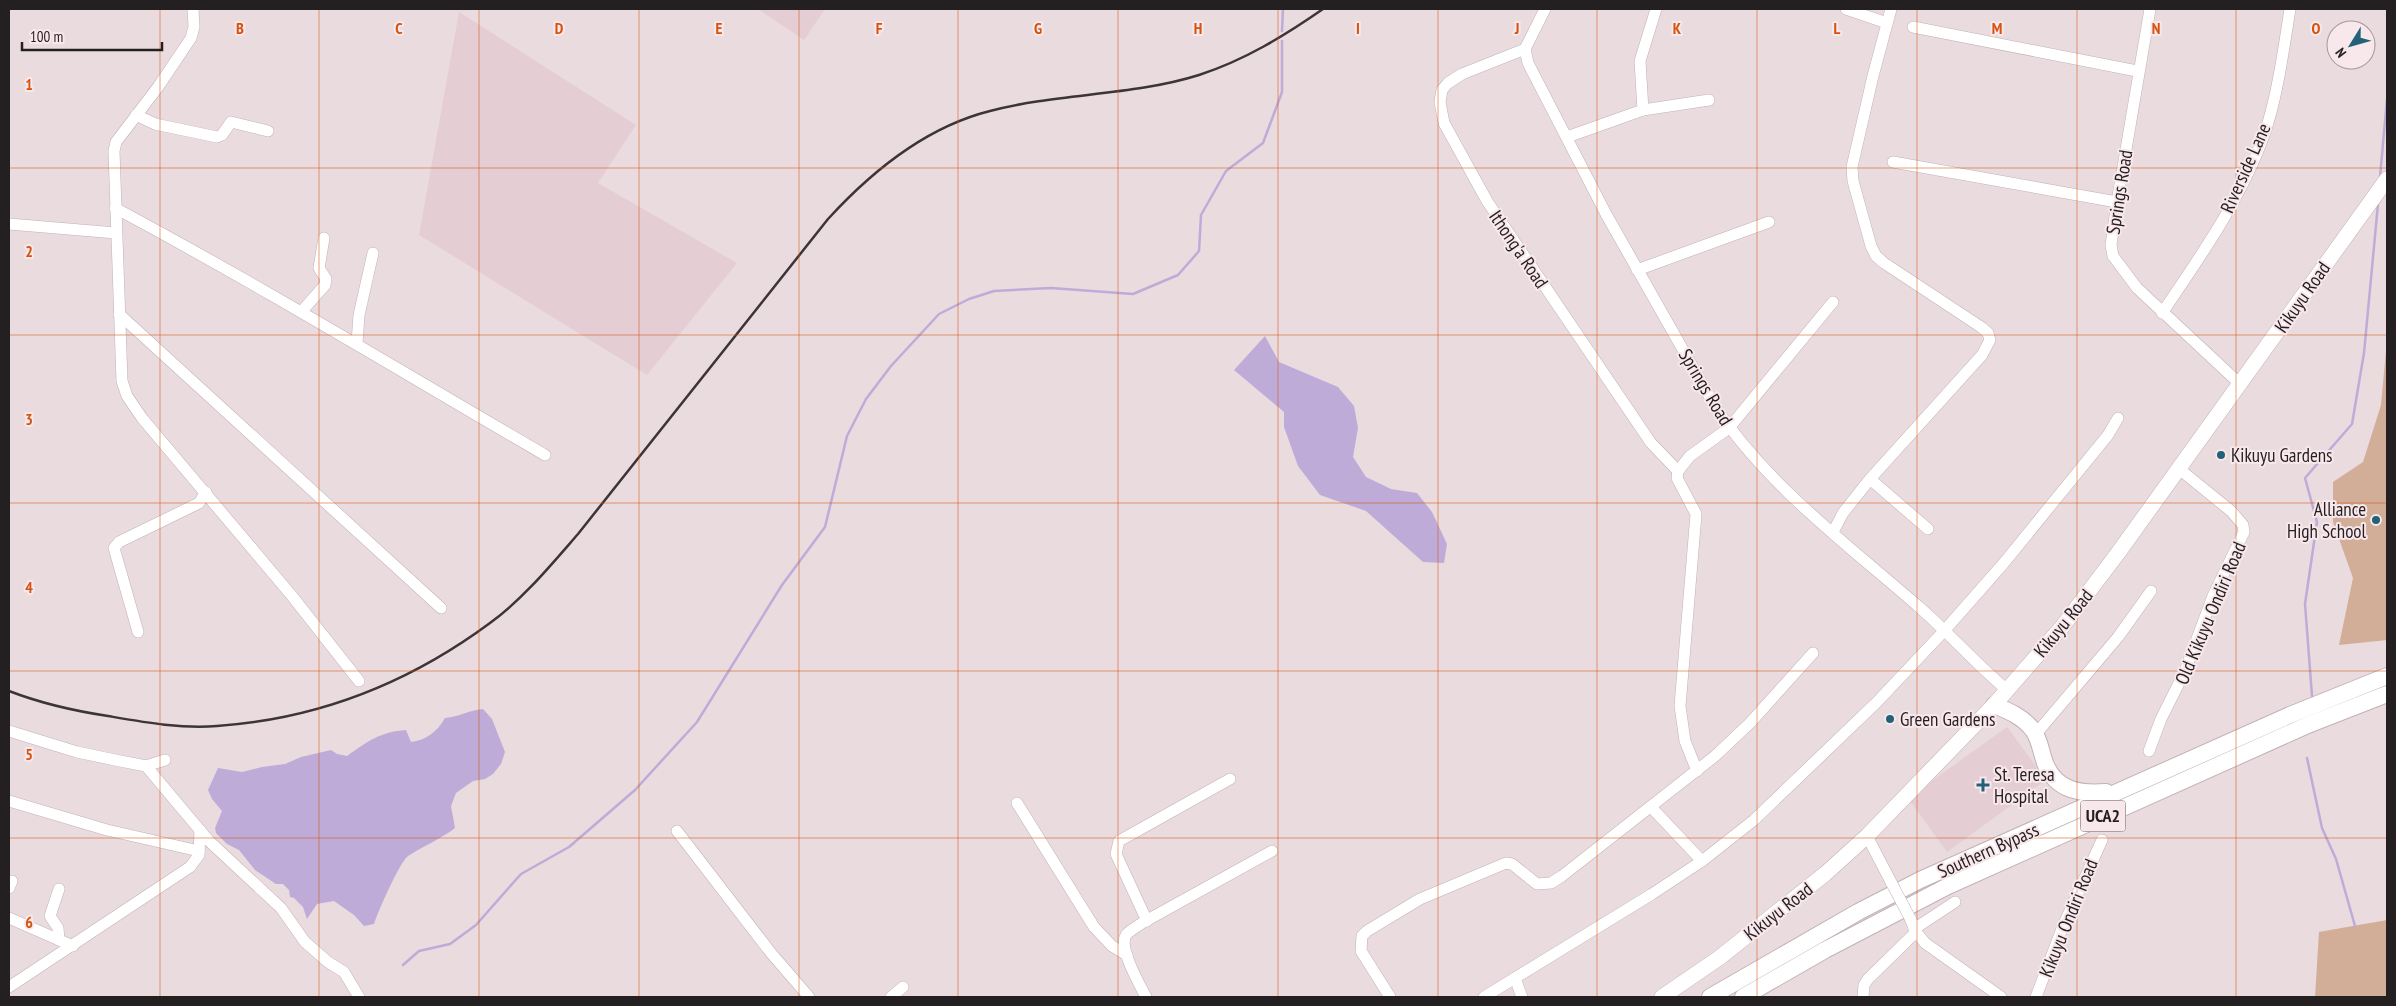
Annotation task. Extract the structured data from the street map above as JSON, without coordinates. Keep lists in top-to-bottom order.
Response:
{
  "streets": {
    "highway": ["UCA2", "Southern Bypass"],
    "main road": ["Kikuyu Road"],
    "street": [
      "Riverside Lane",
      "Springs Road",
      "Ithong'a Road",
      "Old Kikuyu Ondiri Road",
      "Kikuyu Ondiri Road"
    ]
  },
  "crossings": [
    ["Riverside Lane", "Springs Road"],
    ["Springs Road", "Ithong'a Road"],
    ["Springs Road", "Kikuyu Road"],
    ["Kikuyu Road", "Old Kikuyu Ondiri Road"]
  ],
  "places": {
    "other": ["Kikuyu Gardens", "Alliance High School", "Green Gardens"],
    "health": ["St. Teresa Hospital"]
  },
  "scale_bar": "100 m",
  "north": "bottom left",
  "grid": {
    "columns": [
      "B",
      "C",
      "D",
      "E",
      "F",
      "G",
      "H",
      "I",
      "J",
      "K",
      "L",
      "M",
      "N",
      "O"
    ],
    "rows": [
      "1",
      "2",
      "3",
      "4",
      "5",
      "6"
    ]
  }
}
